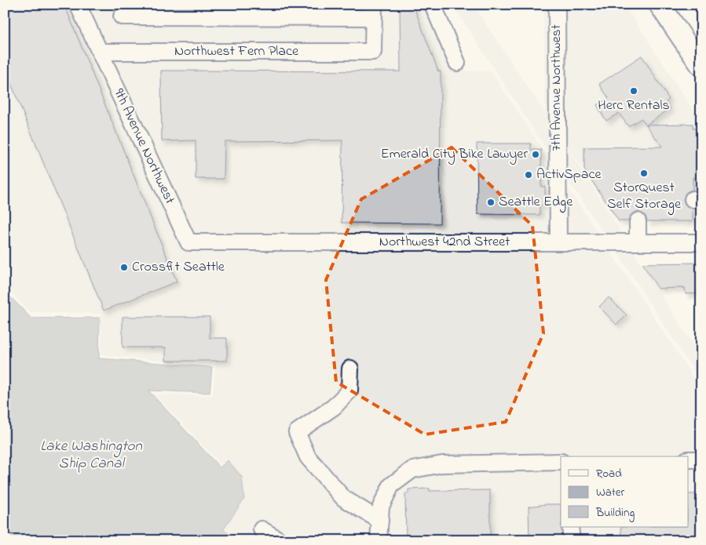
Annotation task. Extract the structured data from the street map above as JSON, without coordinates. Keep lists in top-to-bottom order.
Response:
{
  "streets": {
    "street": [
      "Northwest Fern Place",
      "7th Avenue Northwest",
      "9th Avenue Northwest",
      "Northwest 42nd Street"
    ]
  },
  "crossings": [
    ["Northwest Fern Place", "9th Avenue Northwest"],
    ["7th Avenue Northwest", "Northwest 42nd Street"],
    ["9th Avenue Northwest", "Northwest 42nd Street"]
  ],
  "water": ["Lake Washington Ship Canal"],
  "places": [
    "Herc Rentals",
    "Emerald City Bike Lawyer",
    "StorQuest Self Storage",
    "ActivSpace",
    "Seattle Edge",
    "Crossfit Seattle"
  ],
  "legend": ["Road", "Water", "Building"]
}
